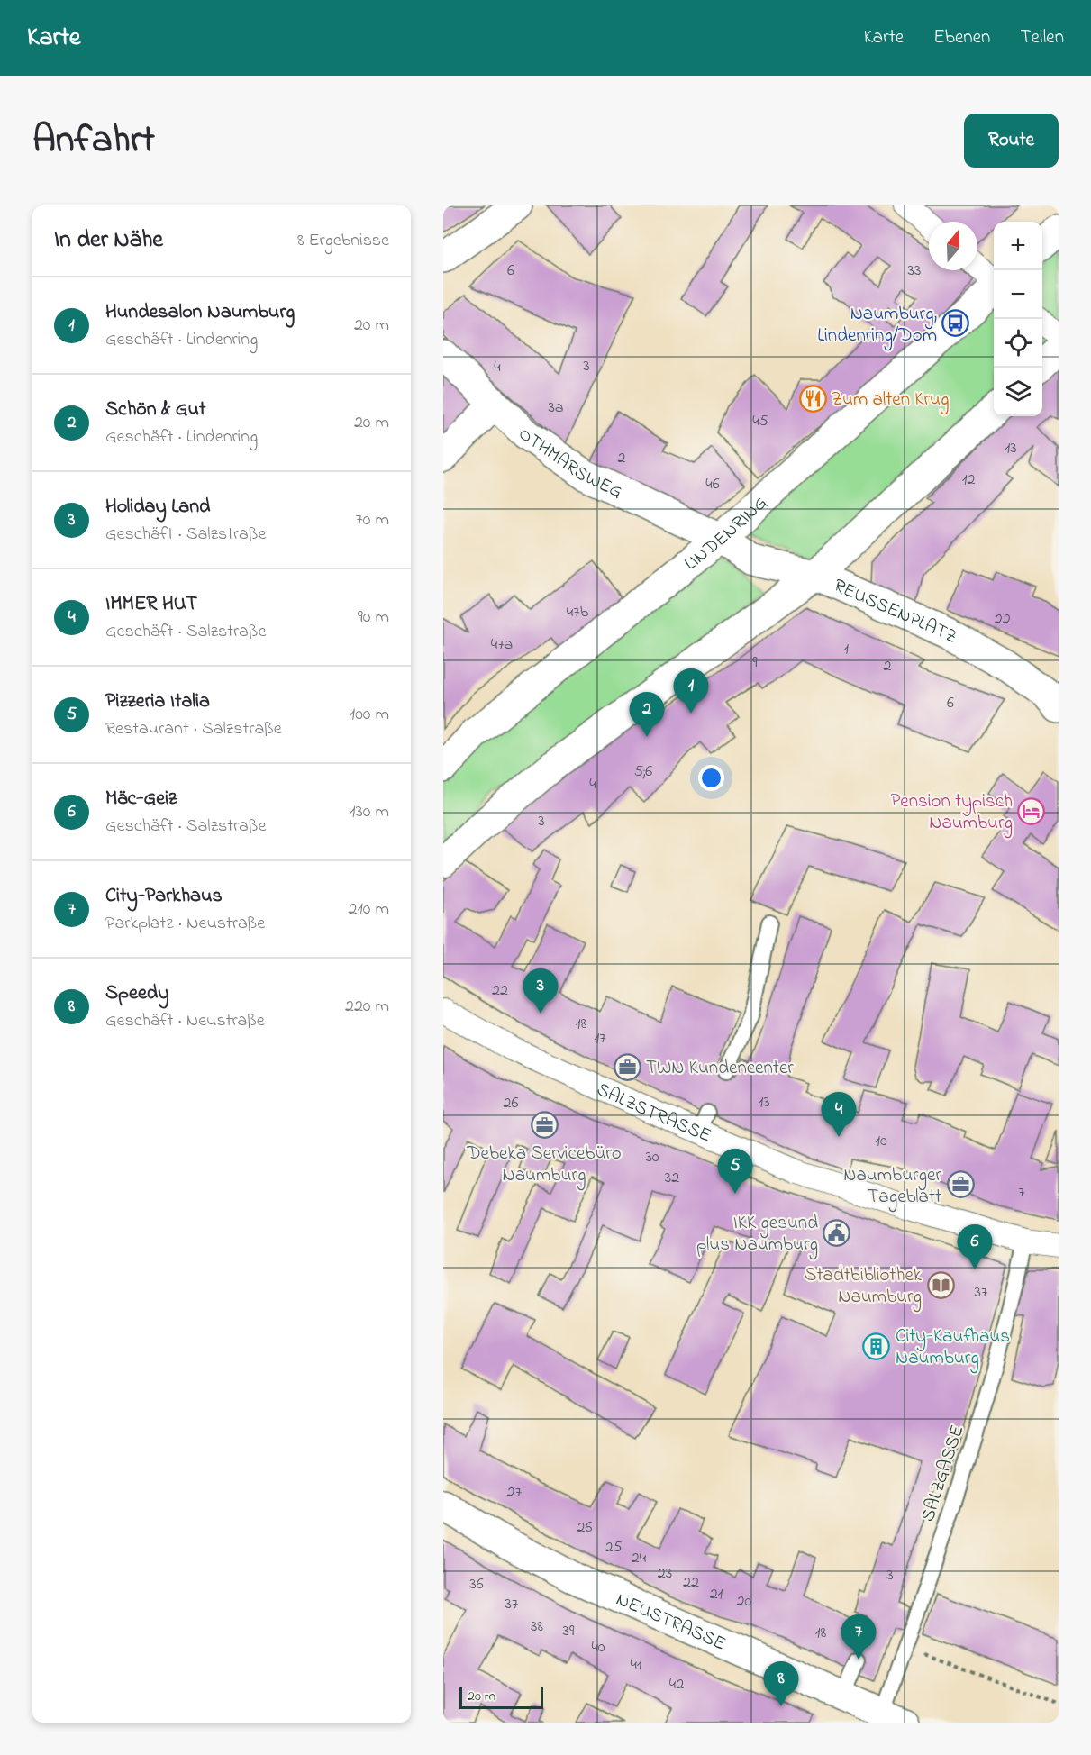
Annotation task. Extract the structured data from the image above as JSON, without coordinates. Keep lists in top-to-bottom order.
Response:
{
  "streets": {
    "main road": [
      "OTHMARSWEG",
      "LINDENRING",
      "REUSSENPLATZ",
      "NEUSTRASSE"
    ],
    "street": ["SALZSTRASSE"],
    "lane": ["SALZGASSE"]
  },
  "crossings": [
    ["OTHMARSWEG", "LINDENRING"],
    ["OTHMARSWEG", "REUSSENPLATZ"],
    ["LINDENRING", "REUSSENPLATZ"],
    ["SALZSTRASSE", "SALZGASSE"],
    ["SALZGASSE", "NEUSTRASSE"]
  ],
  "places": {
    "bus stop": ["Naumburg, Lindenring/Dom"],
    "restaurant": ["Zum alten Krug"],
    "hotel": ["Pension typisch Naumburg"],
    "office": ["TWN Kundencenter", "Debeka Servicebüro Naumburg", "Naumburger Tageblatt"],
    "public building": ["IKK gesund plus Naumburg"],
    "library": ["Stadtbibliothek Naumburg"],
    "building": ["City-Kaufhaus Naumburg"]
  },
  "house_numbers": [
    "6",
    "33",
    "3",
    "4",
    "3a",
    "45",
    "13",
    "2",
    "12",
    "46",
    "47b",
    "22",
    "47a",
    "1",
    "9",
    "2",
    "6",
    "5;6",
    "4",
    "3",
    "22",
    "18",
    "17",
    "13",
    "26",
    "10",
    "30",
    "32",
    "7",
    "37",
    "27",
    "26",
    "25",
    "24",
    "23",
    "3",
    "22",
    "36",
    "21",
    "20",
    "37",
    "38",
    "39",
    "18",
    "40",
    "41",
    "42"
  ],
  "scale_bar": "20 m",
  "north": "top",
  "page": {
    "header": "Karte",
    "nav": ["Karte", "Ebenen", "Teilen"],
    "title": "Anfahrt",
    "buttons": "Route",
    "heading": ["In der Nähe", "8 Ergebnisse"],
    "map_buttons": ["+", "−"],
    "list": [
      {
        "mark": "1",
        "name": "Hundesalon Naumburg",
        "note": "Geschäft · Lindenring",
        "value": "20 m"
      },
      {
        "mark": "2",
        "name": "Schön & Gut",
        "note": "Geschäft · Lindenring",
        "value": "20 m"
      },
      {
        "mark": "3",
        "name": "Holiday Land",
        "note": "Geschäft · Salzstraße",
        "value": "70 m"
      },
      {
        "mark": "4",
        "name": "IMMER HUT",
        "note": "Geschäft · Salzstraße",
        "value": "90 m"
      },
      {
        "mark": "5",
        "name": "Pizzeria Italia",
        "note": "Restaurant · Salzstraße",
        "value": "100 m"
      },
      {
        "mark": "6",
        "name": "Mäc-Geiz",
        "note": "Geschäft · Salzstraße",
        "value": "130 m"
      },
      {
        "mark": "7",
        "name": "City-Parkhaus",
        "note": "Parkplatz · Neustraße",
        "value": "210 m"
      },
      {
        "mark": "8",
        "name": "Speedy",
        "note": "Geschäft · Neustraße",
        "value": "220 m"
      }
    ],
    "pins": [
      "1",
      "2",
      "3",
      "4",
      "5",
      "6",
      "7",
      "8"
    ],
    "scale": "20 m"
  }
}
